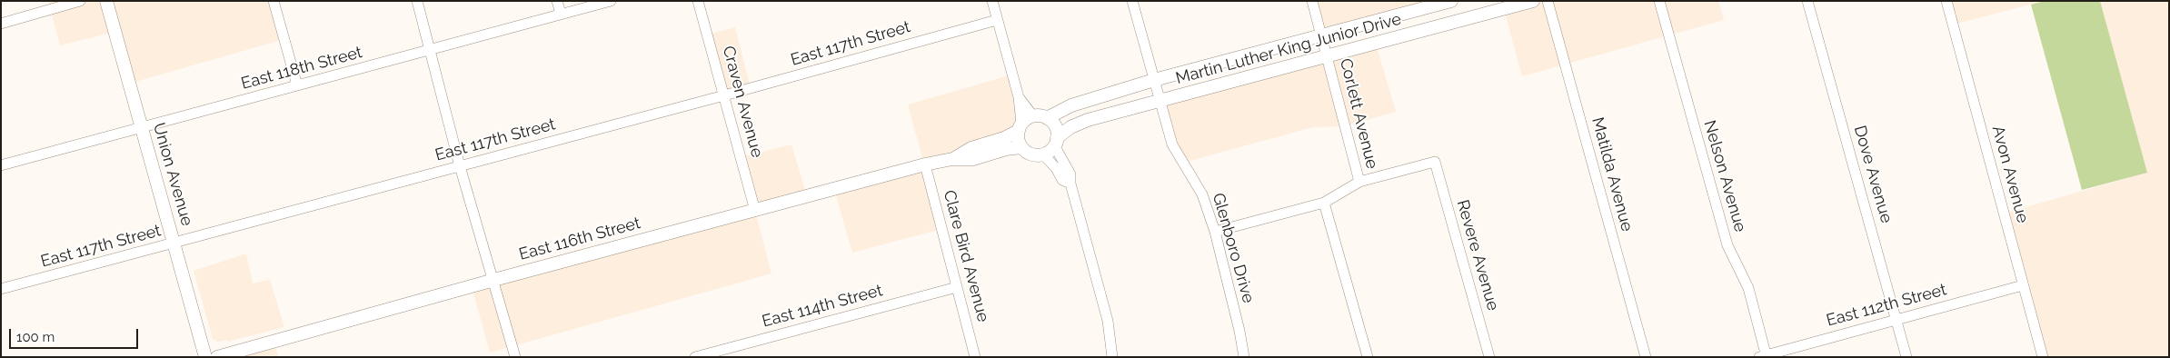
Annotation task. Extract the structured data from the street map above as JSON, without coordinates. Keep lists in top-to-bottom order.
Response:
{
  "streets": {
    "main road": ["Martin Luther King Junior Drive", "Union Avenue", "East 116th Street"],
    "street": [
      "East 117th Street",
      "East 118th Street",
      "Craven Avenue",
      "Corlett Avenue",
      "Matilda Avenue",
      "Dove Avenue",
      "Avon Avenue",
      "Nelson Avenue",
      "Glenboro Drive",
      "Revere Avenue",
      "Clare Bird Avenue",
      "East 112th Street",
      "East 114th Street"
    ]
  },
  "crossings": [
    ["East 117th Street", "Craven Avenue"],
    ["East 117th Street", "Union Avenue"],
    ["Martin Luther King Junior Drive", "Corlett Avenue"],
    ["Martin Luther King Junior Drive", "East 116th Street"],
    ["Martin Luther King Junior Drive", "Glenboro Drive"],
    ["East 118th Street", "Union Avenue"],
    ["Craven Avenue", "East 116th Street"],
    ["Corlett Avenue", "Revere Avenue"],
    ["Dove Avenue", "East 112th Street"],
    ["Avon Avenue", "East 112th Street"],
    ["Nelson Avenue", "East 112th Street"],
    ["East 116th Street", "Clare Bird Avenue"],
    ["Clare Bird Avenue", "East 114th Street"]
  ],
  "scale_bar": "100 m"
}
